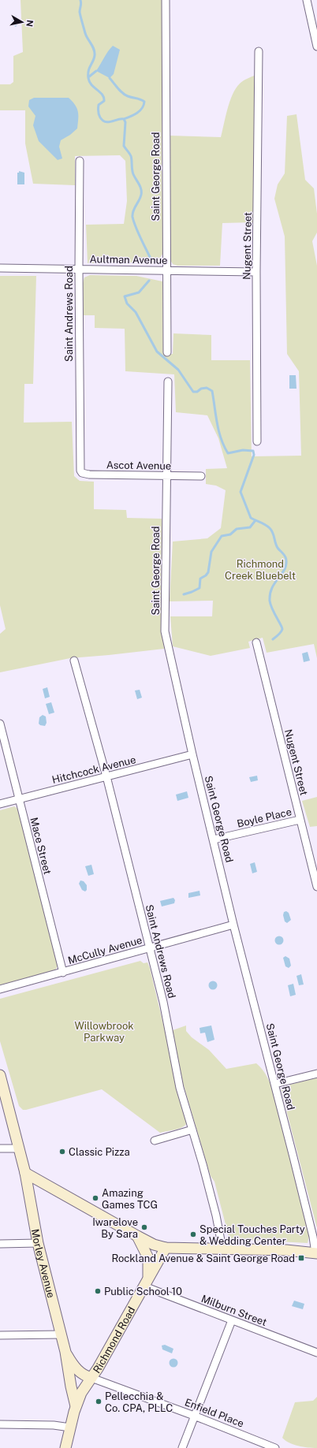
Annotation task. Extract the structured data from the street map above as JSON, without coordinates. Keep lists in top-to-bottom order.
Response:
{
  "streets": {
    "street": [
      "Saint George Road",
      "Nugent Street",
      "Aultman Avenue",
      "Saint Andrews Road",
      "Ascot Avenue",
      "Hitchcock Avenue",
      "Boyle Place",
      "Mace Street",
      "McCully Avenue",
      "Morley Avenue",
      "Milburn Street",
      "Richmond Road",
      "Enfield Place"
    ]
  },
  "crossings": [
    ["Saint George Road", "Aultman Avenue"],
    ["Saint George Road", "Ascot Avenue"],
    ["Saint George Road", "Hitchcock Avenue"],
    ["Saint George Road", "Boyle Place"],
    ["Saint George Road", "McCully Avenue"],
    ["Nugent Street", "Aultman Avenue"],
    ["Nugent Street", "Boyle Place"],
    ["Aultman Avenue", "Saint Andrews Road"],
    ["Saint Andrews Road", "Ascot Avenue"],
    ["Saint Andrews Road", "Hitchcock Avenue"],
    ["Saint Andrews Road", "McCully Avenue"],
    ["Hitchcock Avenue", "Mace Street"],
    ["Mace Street", "McCully Avenue"],
    ["Morley Avenue", "Richmond Road"],
    ["Morley Avenue", "Enfield Place"],
    ["Milburn Street", "Richmond Road"],
    ["Richmond Road", "Enfield Place"]
  ],
  "parks": ["Richmond Creek Bluebelt", "Willowbrook Parkway"],
  "places": {
    "other": [
      "Classic Pizza",
      "Amazing Games TCG",
      "Iwarelove By Sara",
      "Special Touches Party & Wedding Center",
      "Public School 10",
      "Pellecchia & Co. CPA, PLLC"
    ],
    "transit": ["Rockland Avenue & Saint George Road"]
  },
  "north": "right"
}
